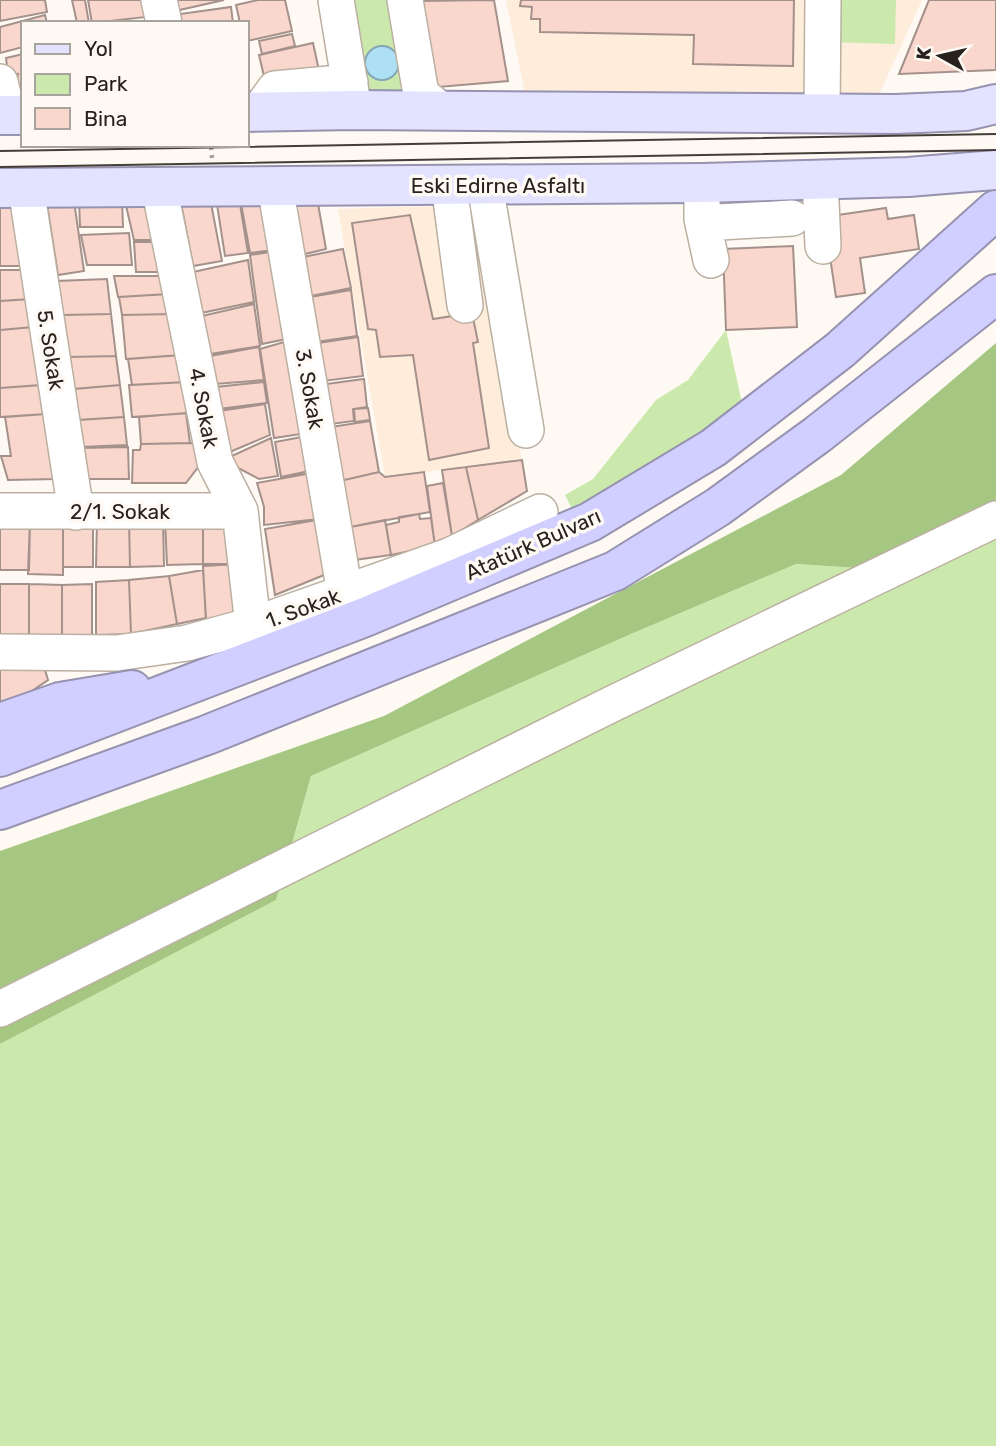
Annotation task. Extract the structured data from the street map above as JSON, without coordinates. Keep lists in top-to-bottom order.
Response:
{
  "streets": {
    "highway": ["Atatürk Bulvarı"],
    "main road": ["Eski Edirne Asfaltı"],
    "street": [
      "5. Sokak",
      "3. Sokak",
      "4. Sokak",
      "2/1. Sokak",
      "1. Sokak"
    ]
  },
  "crossings": [
    ["Eski Edirne Asfaltı", "5. Sokak"],
    ["Eski Edirne Asfaltı", "3. Sokak"],
    ["Eski Edirne Asfaltı", "4. Sokak"],
    ["5. Sokak", "2/1. Sokak"],
    ["3. Sokak", "1. Sokak"],
    ["4. Sokak", "2/1. Sokak"],
    ["4. Sokak", "1. Sokak"]
  ],
  "legend": ["Yol", "Park", "Bina"],
  "north": "left"
}
